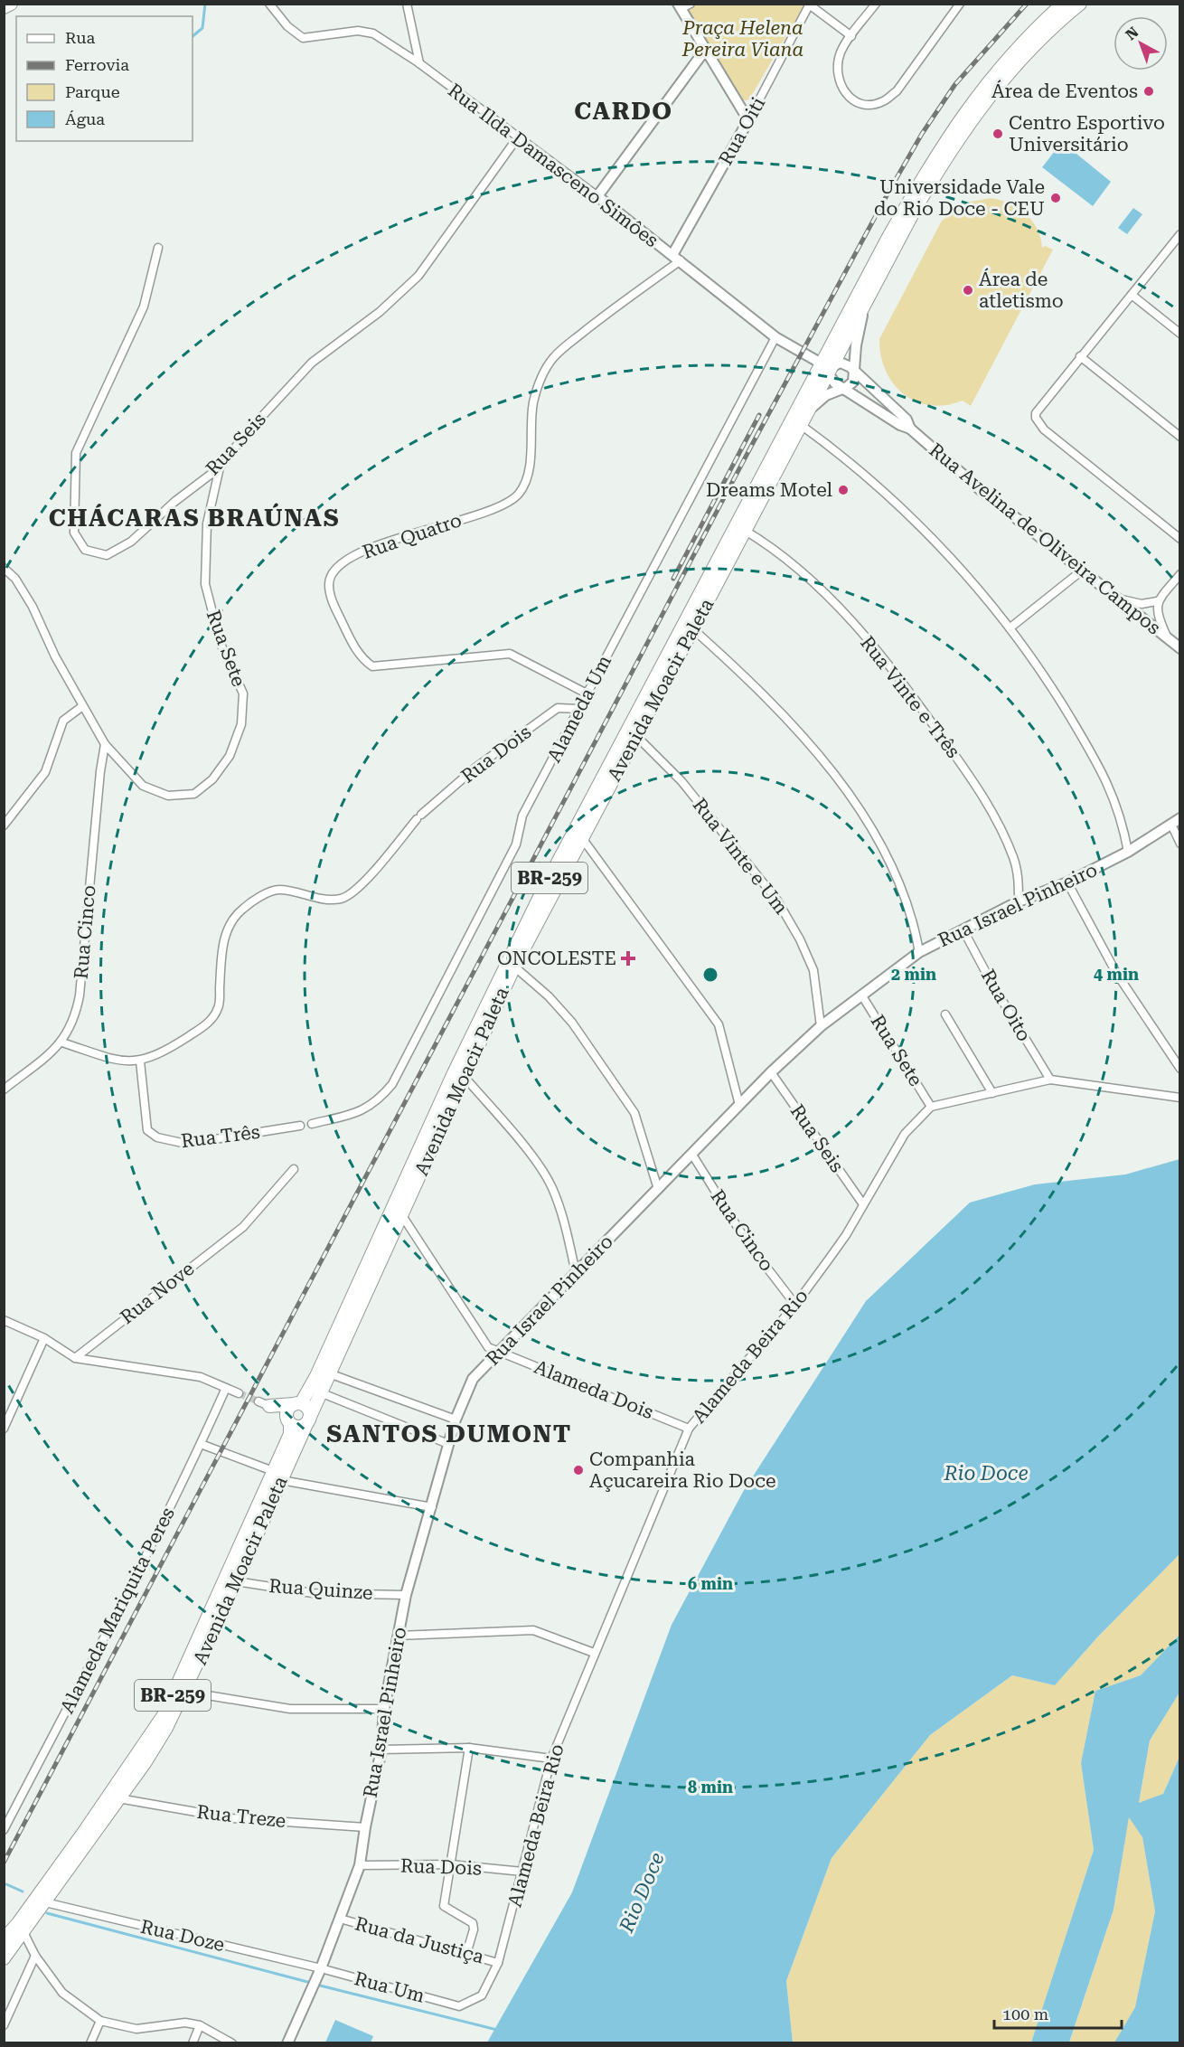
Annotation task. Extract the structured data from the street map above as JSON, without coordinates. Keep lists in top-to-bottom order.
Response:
{
  "streets": {
    "main road": ["Avenida Moacir Paleta", "BR-259"],
    "street": [
      "Rua Oiti",
      "Rua Ilda Damasceno Simôes",
      "Rua Seis",
      "Rua Quatro",
      "Rua Avelina de Oliveira Campos",
      "Rua Sete",
      "Rua Vinte e Três",
      "Alameda Um",
      "Rua Dois",
      "Rua Vinte e Um",
      "Rua Israel Pinheiro",
      "Rua Cinco",
      "Rua Oito",
      "Rua Três",
      "Rua Nove",
      "Alameda Beira Rio",
      "Alameda Dois",
      "Rua Quinze",
      "Alameda Mariquita Peres",
      "Rua Treze",
      "Rua Doze",
      "Rua da Justiça",
      "Rua Um"
    ]
  },
  "crossings": [
    ["Rua Oiti", "Rua Ilda Damasceno Simôes"],
    ["Rua Oiti", "Rua Quatro"],
    ["Rua Ilda Damasceno Simôes", "Rua Seis"],
    ["Rua Ilda Damasceno Simôes", "Rua Quatro"],
    ["Rua Ilda Damasceno Simôes", "Rua Avelina de Oliveira Campos"],
    ["Rua Ilda Damasceno Simôes", "Avenida Moacir Paleta"],
    ["Rua Ilda Damasceno Simôes", "Alameda Um"],
    ["Rua Seis", "Rua Sete"],
    ["Rua Seis", "Rua Israel Pinheiro"],
    ["Rua Seis", "Alameda Beira Rio"],
    ["Rua Quatro", "Alameda Um"],
    ["Rua Avelina de Oliveira Campos", "Avenida Moacir Paleta"],
    ["Rua Sete", "Rua Israel Pinheiro"],
    ["Rua Sete", "Rua Cinco"],
    ["Rua Sete", "Alameda Beira Rio"],
    ["Avenida Moacir Paleta", "Rua Vinte e Três"],
    ["Avenida Moacir Paleta", "Rua Vinte e Um"],
    ["Avenida Moacir Paleta", "Alameda Dois"],
    ["Avenida Moacir Paleta", "Rua Quinze"],
    ["Avenida Moacir Paleta", "Rua Treze"],
    ["Avenida Moacir Paleta", "Rua Doze"],
    ["Rua Vinte e Três", "Rua Israel Pinheiro"],
    ["Alameda Um", "Rua Dois"],
    ["Rua Dois", "Rua Israel Pinheiro"],
    ["Rua Dois", "Rua Cinco"],
    ["Rua Dois", "Rua Três"],
    ["Rua Dois", "Alameda Beira Rio"],
    ["Rua Vinte e Um", "Rua Israel Pinheiro"],
    ["Rua Israel Pinheiro", "Rua Cinco"],
    ["Rua Israel Pinheiro", "Rua Oito"],
    ["Rua Israel Pinheiro", "Alameda Dois"],
    ["Rua Israel Pinheiro", "Rua Quinze"],
    ["Rua Israel Pinheiro", "Rua Treze"],
    ["Rua Israel Pinheiro", "Rua Doze"],
    ["Rua Israel Pinheiro", "Rua da Justiça"],
    ["Rua Israel Pinheiro", "Rua Um"],
    ["Rua Cinco", "Alameda Beira Rio"],
    ["Alameda Beira Rio", "Alameda Dois"],
    ["Alameda Beira Rio", "Rua da Justiça"],
    ["Alameda Beira Rio", "Rua Um"],
    ["Rua Doze", "Rua Um"]
  ],
  "districts": ["CARDO", "CHÁCARAS BRAÚNAS", "SANTOS DUMONT"],
  "water": ["Rio Doce"],
  "parks": ["Praça Helena Pereira Viana"],
  "places": {
    "other": [
      "Área de Eventos",
      "Centro Esportivo Universitário",
      "Universidade Vale do Rio Doce - CEU",
      "Área de atletismo",
      "Dreams Motel",
      "Companhia Açucareira Rio Doce"
    ],
    "health": ["ONCOLESTE"]
  },
  "legend": [
    "Rua",
    "Ferrovia",
    "Parque",
    "Água"
  ],
  "scale_bar": "100 m",
  "north": "top left",
  "rings": [
    "2 min",
    "4 min",
    "6 min",
    "8 min"
  ]
}
